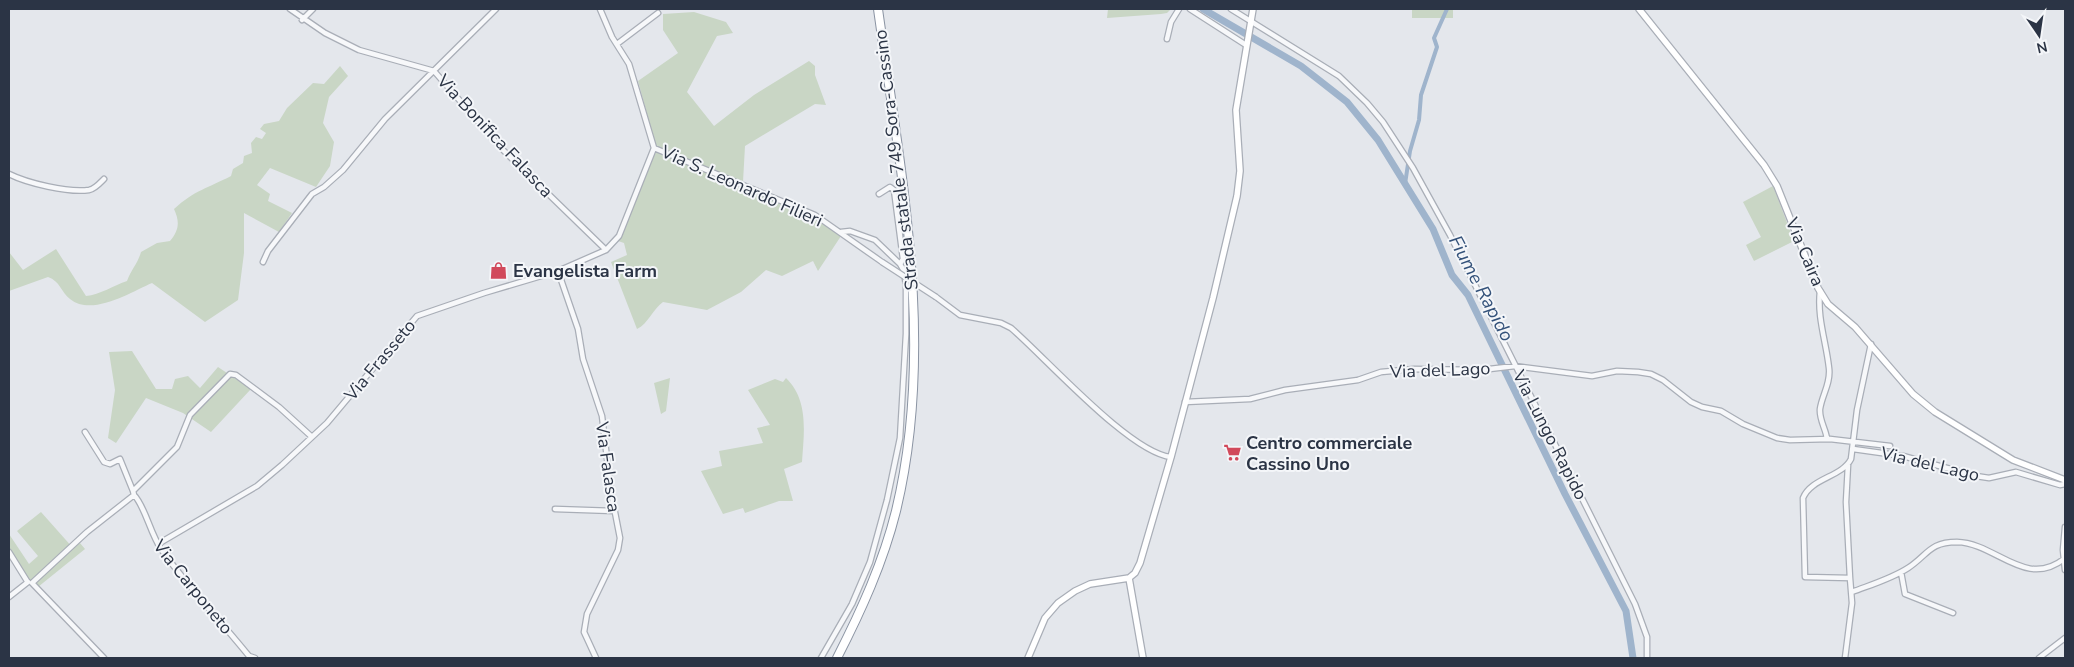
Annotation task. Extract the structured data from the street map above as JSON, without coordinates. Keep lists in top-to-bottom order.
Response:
{
  "streets": {
    "highway": ["Strada statale 749 Sora-Cassino"],
    "street": [
      "Via Bonifica Falasca",
      "Via S. Leonardo Filieri",
      "Via Caira",
      "Via Frasseto",
      "Via del Lago",
      "Via Lungo Rapido",
      "Via Falasca",
      "Via Carponeto"
    ]
  },
  "crossings": [
    ["Via Bonifica Falasca", "Via Frasseto"],
    ["Via S. Leonardo Filieri", "Via Frasseto"],
    ["Via Frasseto", "Via Falasca"],
    ["Via Frasseto", "Via Carponeto"],
    ["Via del Lago", "Via Lungo Rapido"]
  ],
  "water": ["Fiume Rapido"],
  "places": {
    "shop": ["Evangelista Farm"],
    "supermarket": ["Centro commerciale Cassino Uno"]
  },
  "north": "bottom"
}
